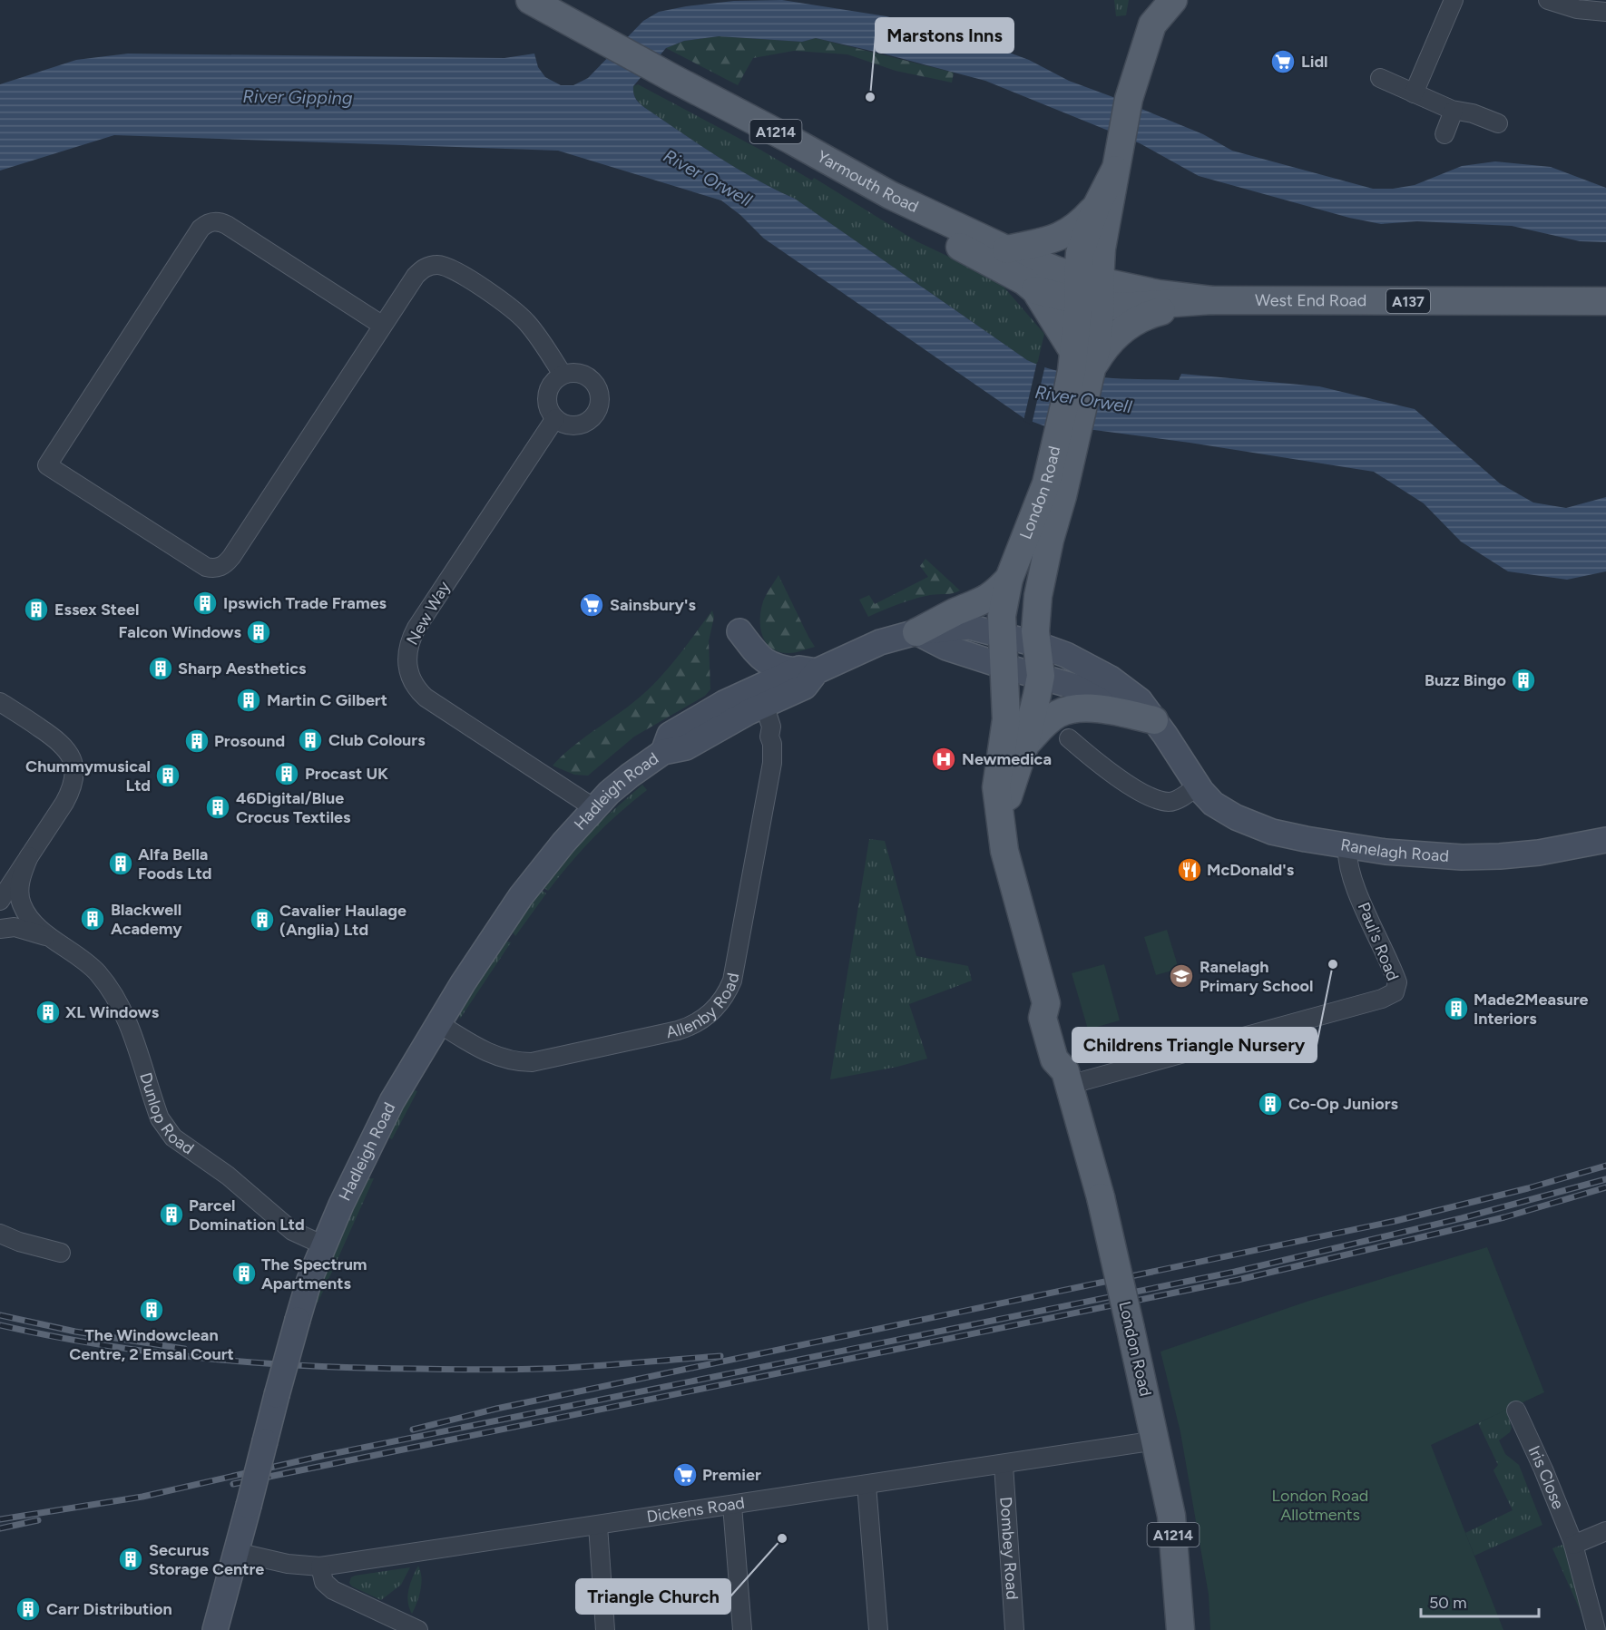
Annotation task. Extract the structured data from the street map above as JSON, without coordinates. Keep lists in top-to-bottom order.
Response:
{
  "streets": {
    "main road": [
      "A1214",
      "Yarmouth Road",
      "West End Road",
      "A137",
      "London Road"
    ],
    "street": [
      "New Way",
      "Hadleigh Road",
      "Ranelagh Road",
      "Paul's Road",
      "Allenby Road",
      "Dunlop Road",
      "Iris Close",
      "Dickens Road",
      "Dombey Road"
    ]
  },
  "crossings": [
    ["A1214", "Yarmouth Road"],
    ["A1214", "West End Road"],
    ["Yarmouth Road", "West End Road"],
    ["Yarmouth Road", "London Road"],
    ["West End Road", "London Road"],
    ["London Road", "Hadleigh Road"],
    ["London Road", "Ranelagh Road"],
    ["London Road", "Paul's Road"],
    ["London Road", "Dickens Road"],
    ["New Way", "Hadleigh Road"],
    ["Hadleigh Road", "Ranelagh Road"],
    ["Hadleigh Road", "Allenby Road"],
    ["Hadleigh Road", "Dunlop Road"],
    ["Hadleigh Road", "Dickens Road"],
    ["Ranelagh Road", "Paul's Road"],
    ["Dickens Road", "Dombey Road"]
  ],
  "water": ["River Gipping", "River Orwell"],
  "parks": ["London Road Allotments"],
  "places": {
    "supermarket": ["Lidl", "Sainsbury's", "Premier"],
    "other": ["Marstons Inns", "Childrens Triangle Nursery", "Triangle Church"],
    "building": [
      "Ipswich Trade Frames",
      "Essex Steel",
      "Falcon Windows",
      "Sharp Aesthetics",
      "Buzz Bingo",
      "Martin C Gilbert",
      "Club Colours",
      "Prosound",
      "Procast UK",
      "Chummymusical Ltd",
      "46Digital/Blue Crocus Textiles",
      "Alfa Bella Foods Ltd",
      "Blackwell Academy",
      "Cavalier Haulage (Anglia) Ltd",
      "Made2Measure Interiors",
      "XL Windows",
      "Co-Op Juniors",
      "Parcel Domination Ltd",
      "The Spectrum Apartments",
      "The Windowclean Centre, 2 Emsal Court",
      "Securus Storage Centre",
      "Carr Distribution"
    ],
    "hospital": ["Newmedica"],
    "restaurant": ["McDonald's"],
    "school or university": ["Ranelagh Primary School"]
  },
  "scale_bar": "50 m"
}
